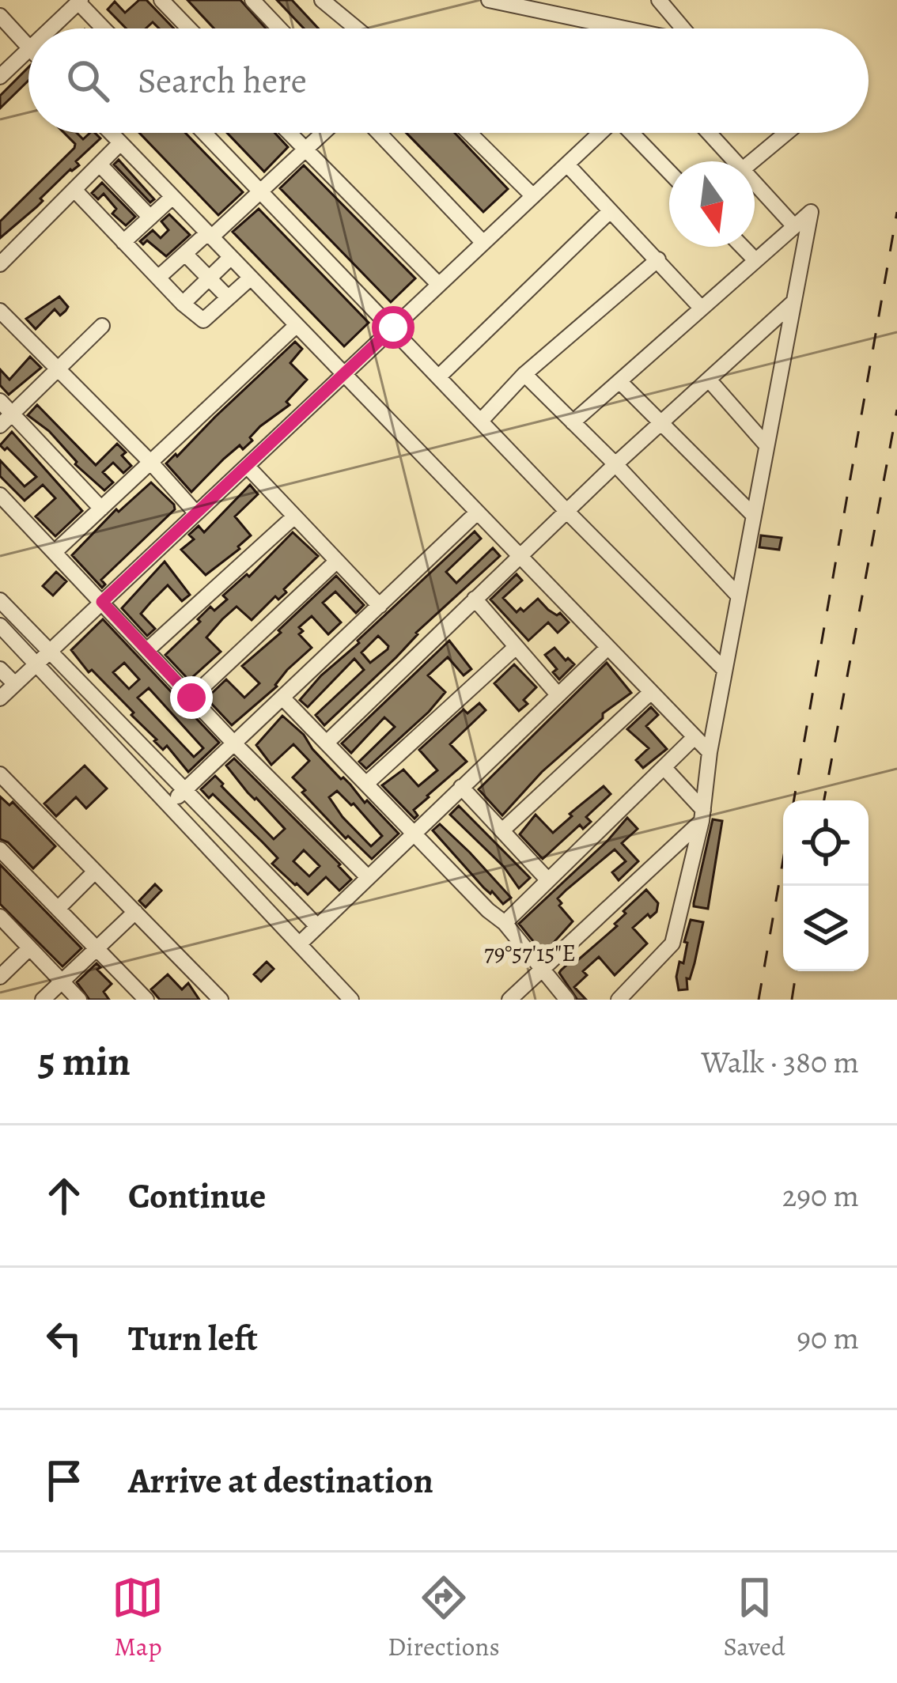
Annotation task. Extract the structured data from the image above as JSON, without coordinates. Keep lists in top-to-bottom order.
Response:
{
  "north": "bottom",
  "page": {
    "search": "Search here",
    "heading": ["5 min", "Walk · 380 m"],
    "list": [
      ["Continue", "290 m"],
      ["Turn left", "90 m"],
      "Arrive at destination"
    ],
    "nav": ["Map", "Directions", "Saved"]
  },
  "coordinates": ["79°57'15\"E"]
}
